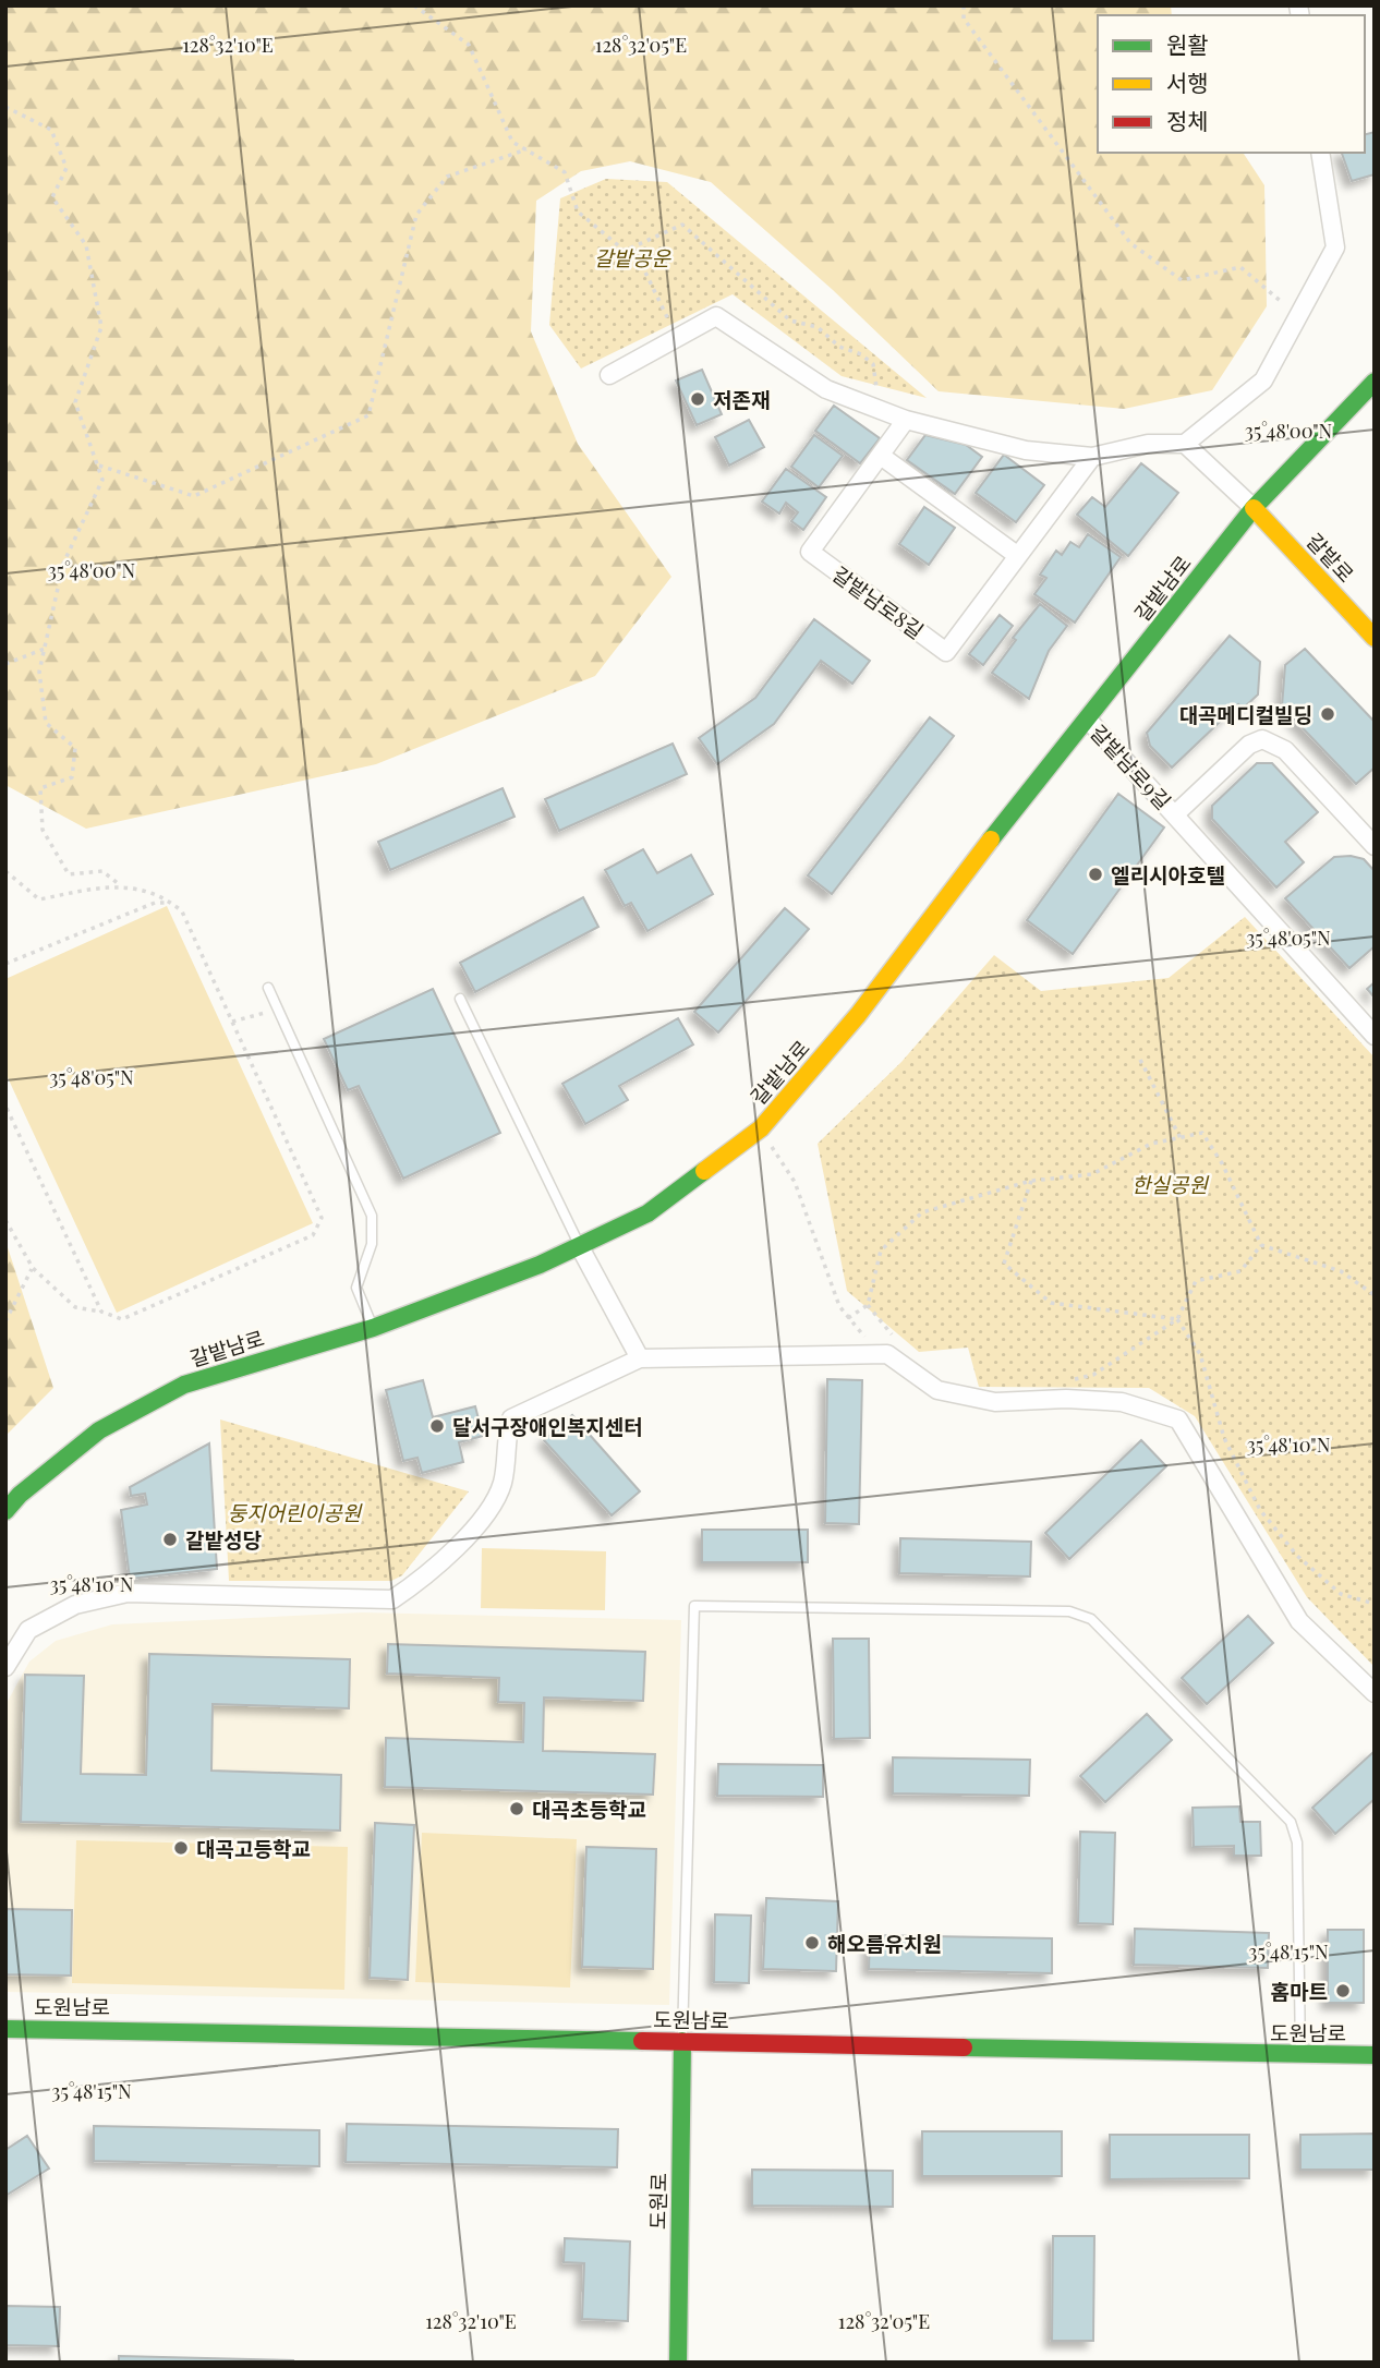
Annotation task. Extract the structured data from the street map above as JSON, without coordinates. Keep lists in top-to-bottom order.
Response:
{
  "streets": {
    "main road": [
      "갈밭로",
      "갈밭남로",
      "도원남로",
      "도원로"
    ],
    "street": ["갈밭남로8길", "갈밭남로9길"]
  },
  "crossings": [
    ["갈밭로", "갈밭남로"],
    ["갈밭남로", "갈밭남로9길"],
    ["도원남로", "도원로"]
  ],
  "parks": ["갈밭공운", "한실공원", "둥지어린이공원"],
  "places": [
    "저존재",
    "대곡메디컬빌딩",
    "엘리시아호텔",
    "달서구장애인복지센터",
    "갈밭성당",
    "대곡초등학교",
    "대곡고등학교",
    "해오름유치원",
    "홈마트"
  ],
  "legend": ["원활", "서행", "정체"],
  "coordinates": [
    "128°32'10\"E",
    "128°32'05\"E",
    "35°48'00\"N",
    "35°48'05\"N",
    "35°48'10\"N",
    "35°48'15\"N"
  ]
}
